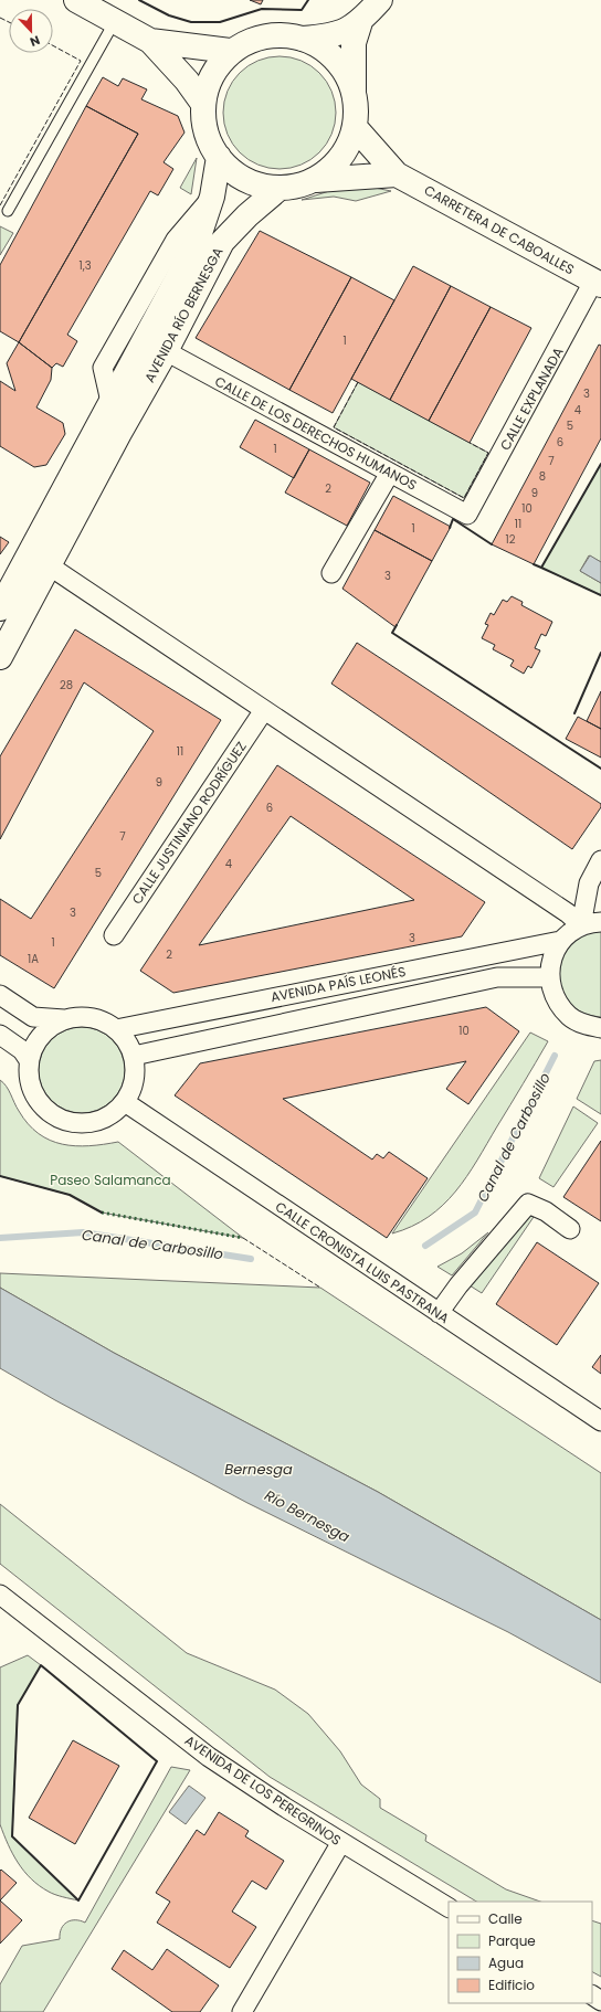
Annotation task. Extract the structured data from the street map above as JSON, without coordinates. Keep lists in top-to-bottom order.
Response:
{
  "streets": {
    "main road": ["CARRETERA DE CABOALLES", "AVENIDA RÍO BERNESGA"],
    "street": [
      "CALLE EXPLANADA",
      "CALLE DE LOS DERECHOS HUMANOS",
      "CALLE JUSTINIANO RODRÍGUEZ",
      "AVENIDA PAÍS LEONÉS",
      "CALLE CRONISTA LUIS PASTRANA",
      "AVENIDA DE LOS PEREGRINOS"
    ]
  },
  "crossings": [
    ["CARRETERA DE CABOALLES", "AVENIDA RÍO BERNESGA"],
    ["CARRETERA DE CABOALLES", "CALLE EXPLANADA"],
    ["AVENIDA RÍO BERNESGA", "CALLE DE LOS DERECHOS HUMANOS"],
    ["CALLE EXPLANADA", "CALLE DE LOS DERECHOS HUMANOS"],
    ["AVENIDA PAÍS LEONÉS", "CALLE CRONISTA LUIS PASTRANA"]
  ],
  "water": ["Canal de Carbosillo", "Bernesga", "Río Bernesga"],
  "parks": ["Paseo Salamanca"],
  "house_numbers": [
    "1,3",
    "1",
    "3",
    "4",
    "5",
    "6",
    "1",
    "7",
    "8",
    "2",
    "9",
    "10",
    "11",
    "1",
    "12",
    "3",
    "28",
    "11",
    "9",
    "6",
    "7",
    "4",
    "5",
    "3",
    "3",
    "1",
    "2",
    "1A",
    "10"
  ],
  "legend": [
    "Calle",
    "Parque",
    "Agua",
    "Edificio"
  ],
  "north": "bottom"
}
